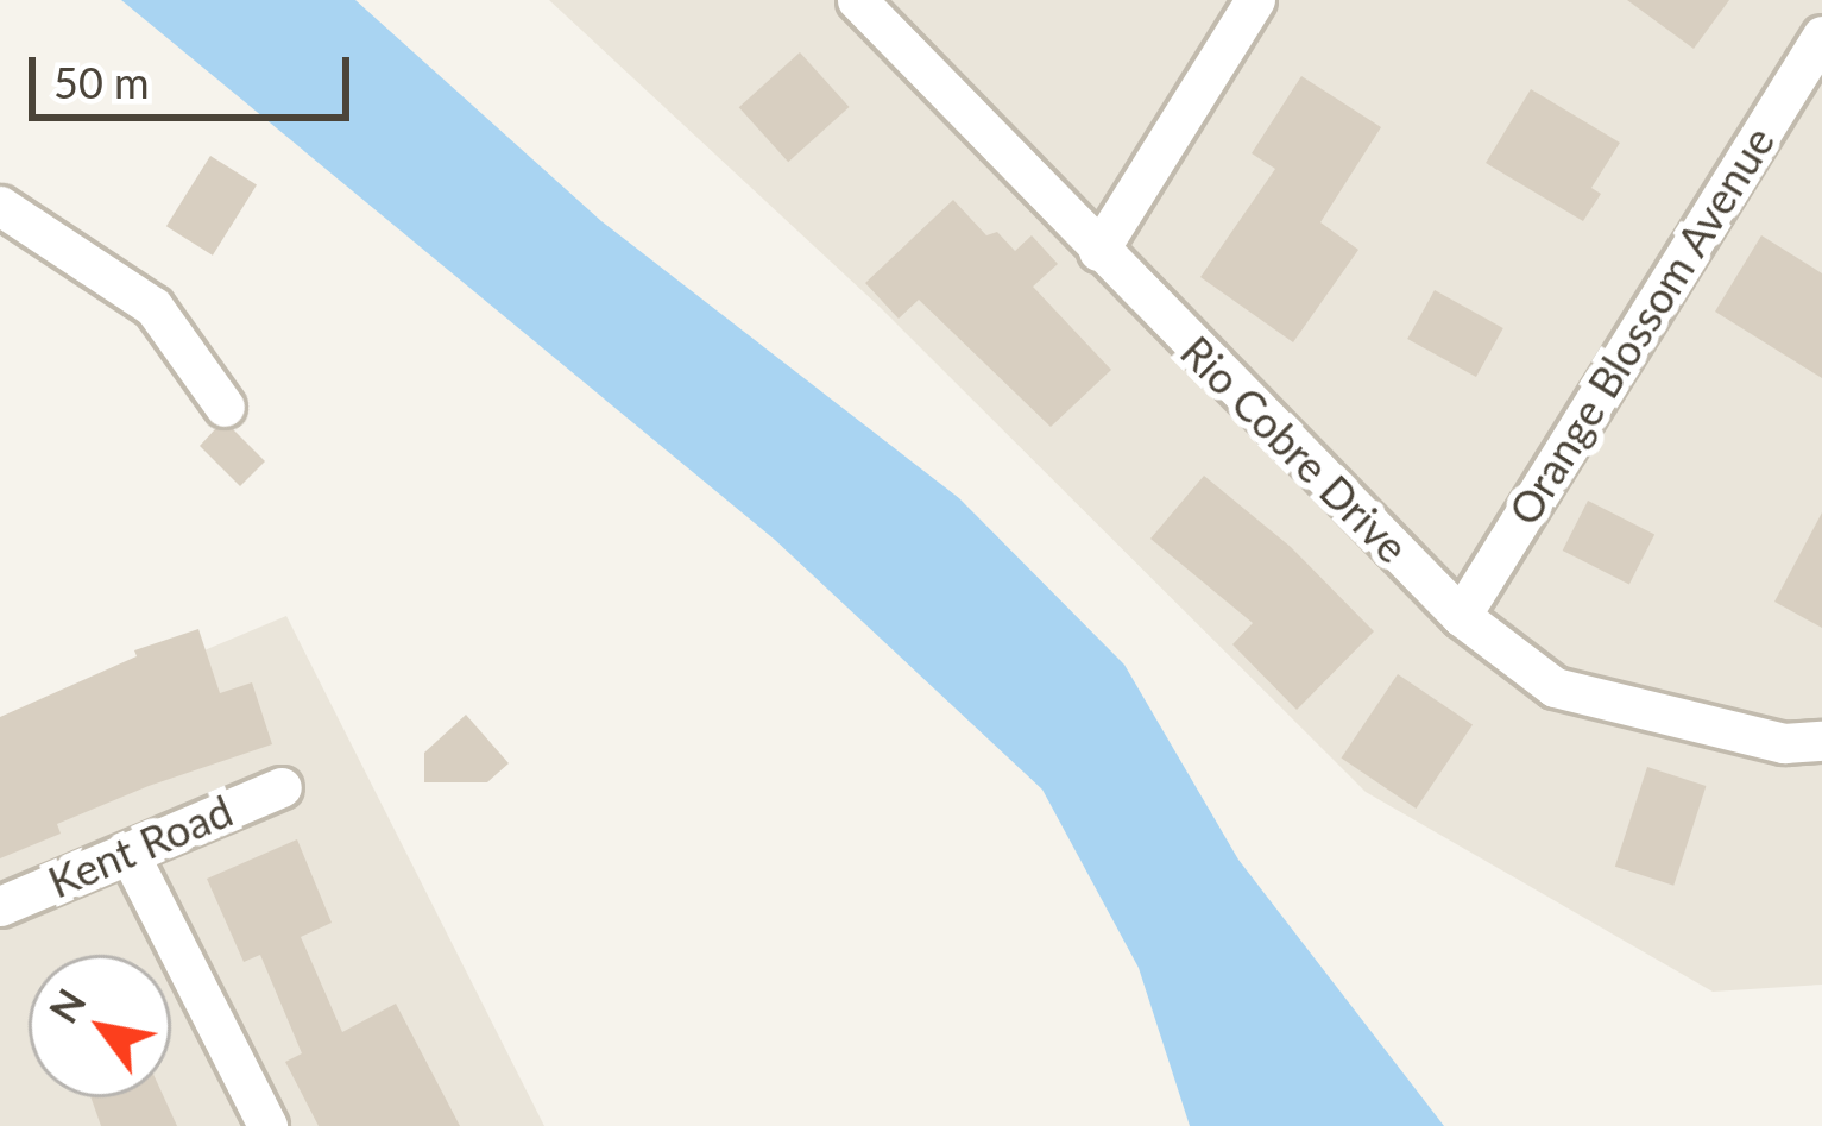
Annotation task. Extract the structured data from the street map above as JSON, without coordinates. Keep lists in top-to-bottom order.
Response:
{
  "streets": {
    "street": ["Orange Blossom Avenue", "Rio Cobre Drive", "Kent Road"]
  },
  "crossings": [
    ["Orange Blossom Avenue", "Rio Cobre Drive"]
  ],
  "scale_bar": "50 m",
  "north": "top left"
}
